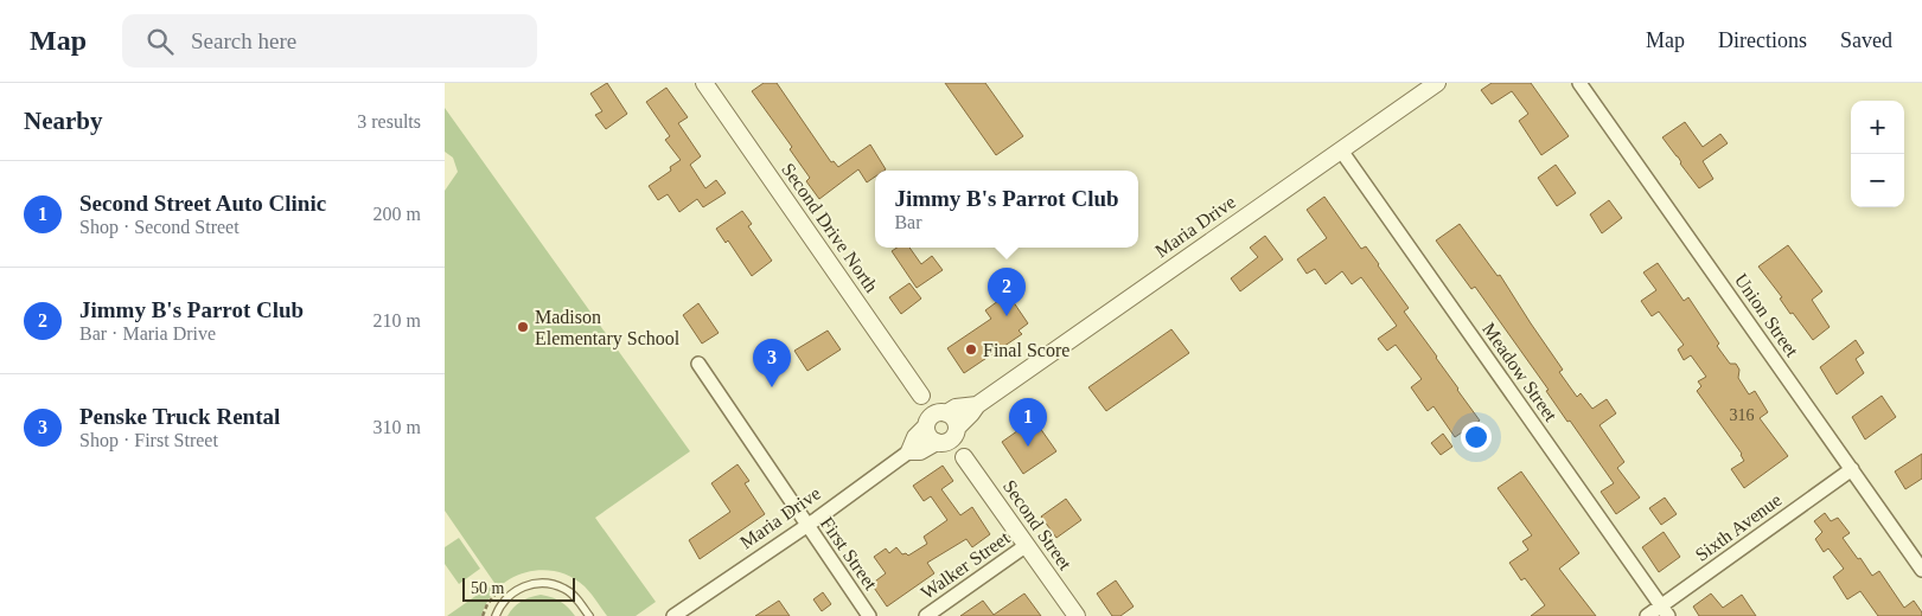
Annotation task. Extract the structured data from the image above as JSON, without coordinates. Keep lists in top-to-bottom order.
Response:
{
  "streets": {
    "street": [
      "Maria Drive",
      "Second Drive North",
      "Union Street",
      "Meadow Street",
      "Second Street",
      "Sixth Avenue",
      "First Street",
      "Walker Street"
    ]
  },
  "crossings": [
    ["Maria Drive", "Meadow Street"],
    ["Maria Drive", "First Street"],
    ["Union Street", "Sixth Avenue"],
    ["Meadow Street", "Sixth Avenue"],
    ["Second Street", "Walker Street"]
  ],
  "places": ["Madison Elementary School", "Final Score"],
  "house_numbers": ["316"],
  "scale_bar": "50 m",
  "page": {
    "header": "Map",
    "search": "Search here",
    "nav": ["Map", "Directions", "Saved"],
    "heading": ["Nearby", "3 results"],
    "map_buttons": ["+", "−"],
    "list": [
      {
        "mark": "1",
        "name": "Second Street Auto Clinic",
        "note": "Shop · Second Street",
        "value": "200 m"
      },
      {
        "mark": "2",
        "name": "Jimmy B's Parrot Club",
        "note": "Bar · Maria Drive",
        "value": "210 m"
      },
      {
        "mark": "3",
        "name": "Penske Truck Rental",
        "note": "Shop · First Street",
        "value": "310 m"
      }
    ],
    "popup": ["Jimmy B's Parrot Club", "Bar"],
    "pins": ["2", "3", "1"],
    "scale": "50 m"
  }
}
